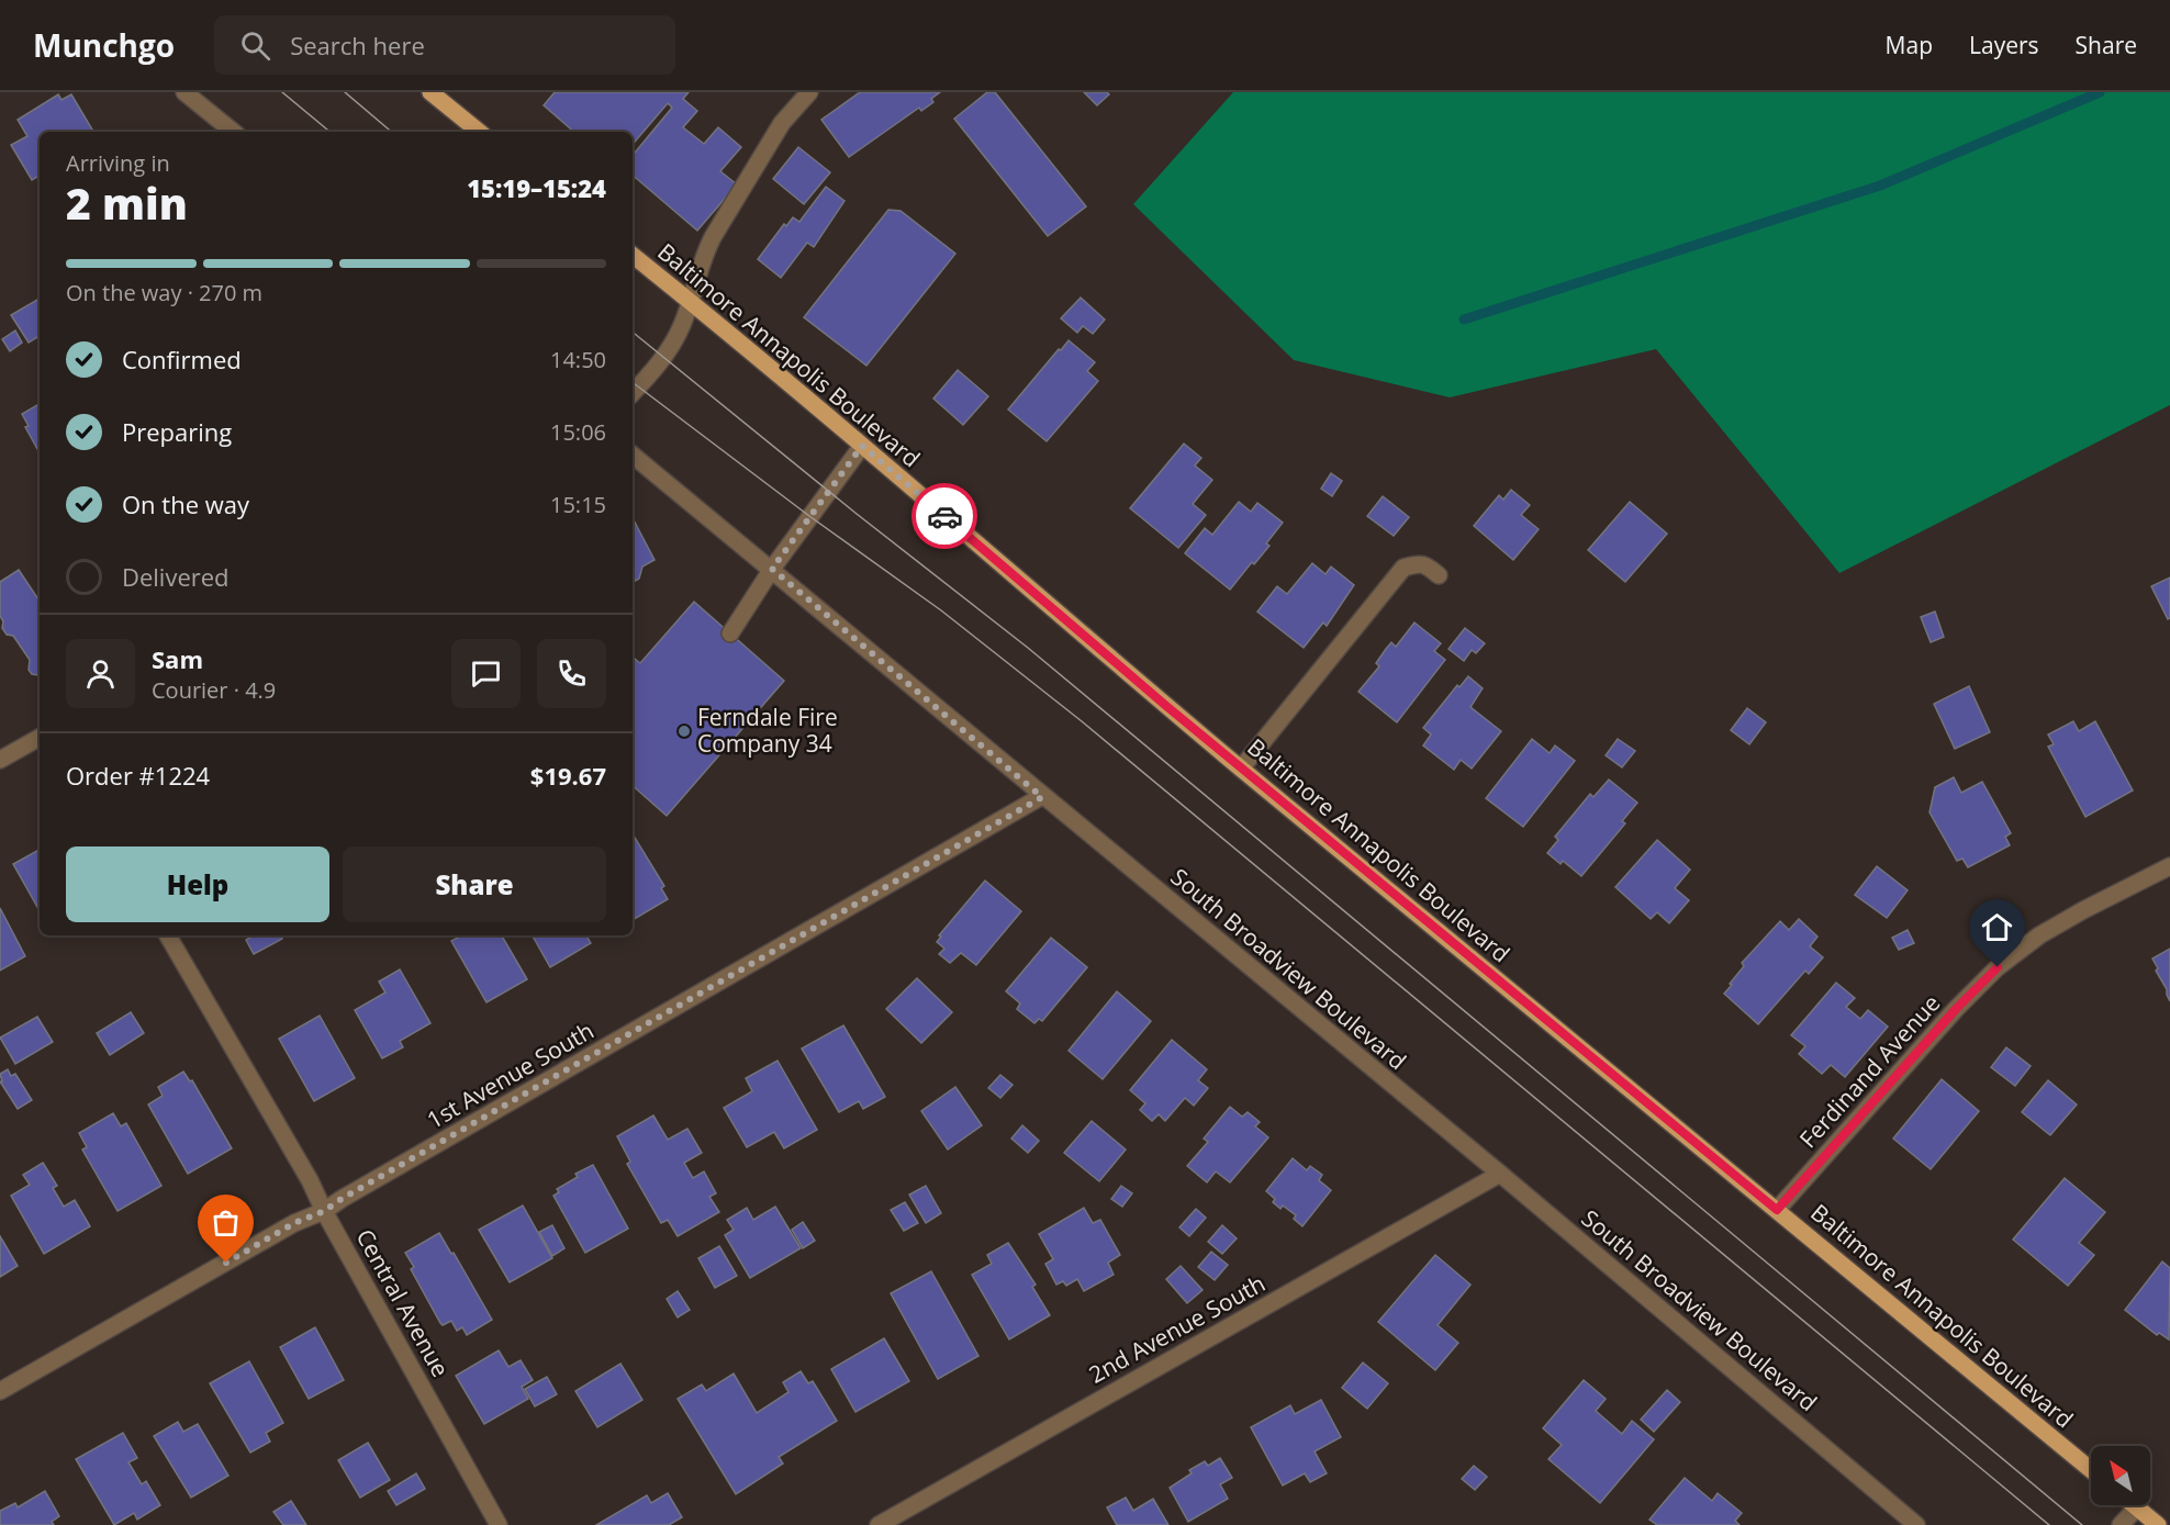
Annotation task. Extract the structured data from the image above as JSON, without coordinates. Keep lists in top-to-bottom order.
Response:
{
  "streets": {
    "main road": ["Baltimore Annapolis Boulevard"],
    "street": [
      "South Broadview Boulevard",
      "Ferdinand Avenue",
      "1st Avenue South",
      "Central Avenue",
      "2nd Avenue South"
    ]
  },
  "crossings": [
    ["Baltimore Annapolis Boulevard", "Ferdinand Avenue"],
    ["South Broadview Boulevard", "1st Avenue South"],
    ["South Broadview Boulevard", "2nd Avenue South"],
    ["1st Avenue South", "Central Avenue"]
  ],
  "places": ["Ferndale Fire Company 34"],
  "north": "top left",
  "page": {
    "header": "Munchgo",
    "search": "Search here",
    "nav": ["Map", "Layers", "Share"],
    "heading": ["2 min", "Arriving in", "15:19–15:24"],
    "panel": [
      "Sam",
      "Courier · 4.9",
      "Order #1224",
      "$19.67"
    ],
    "bar": "On the way · 270 m",
    "list": [
      ["Confirmed", "14:50"],
      ["Preparing", "15:06"],
      ["On the way", "15:15"],
      "Delivered"
    ],
    "buttons": ["Help", "Share"]
  }
}
